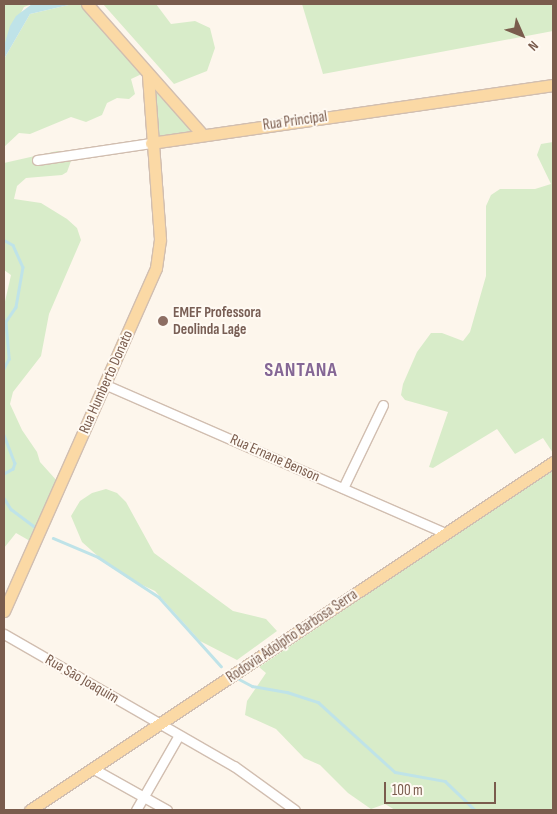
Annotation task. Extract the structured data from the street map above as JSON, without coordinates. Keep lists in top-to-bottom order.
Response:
{
  "streets": {
    "main road": ["Rua Principal", "Rua Humberto Donato", "Rodovia Adolpho Barbosa Serra"],
    "street": ["Rua Ernane Benson", "Rua São Joaquim"]
  },
  "crossings": [
    ["Rua Principal", "Rua Humberto Donato"],
    ["Rua Humberto Donato", "Rua Ernane Benson"],
    ["Rua Ernane Benson", "Rodovia Adolpho Barbosa Serra"],
    ["Rodovia Adolpho Barbosa Serra", "Rua São Joaquim"]
  ],
  "districts": ["SANTANA"],
  "places": ["EMEF Professora Deolinda Lage"],
  "scale_bar": "100 m",
  "north": "bottom right"
}
